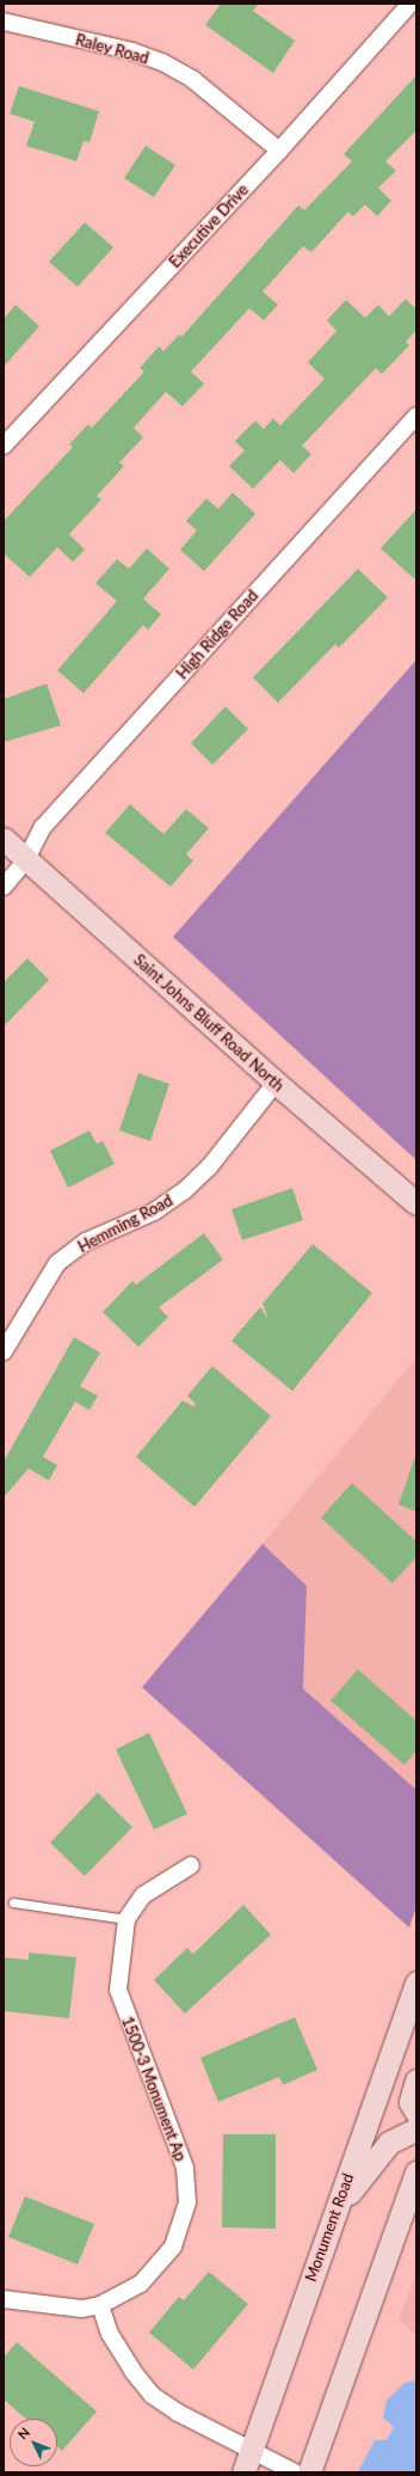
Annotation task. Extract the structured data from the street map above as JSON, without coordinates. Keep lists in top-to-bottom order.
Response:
{
  "streets": {
    "main road": ["Saint Johns Bluff Road North", "Monument Road"],
    "street": [
      "Raley Road",
      "Executive Drive",
      "High Ridge Road",
      "Hemming Road",
      "1500-3 Monument Ap"
    ]
  },
  "crossings": [
    ["Raley Road", "Executive Drive"],
    ["High Ridge Road", "Saint Johns Bluff Road North"],
    ["Saint Johns Bluff Road North", "Hemming Road"]
  ],
  "north": "top left"
}
